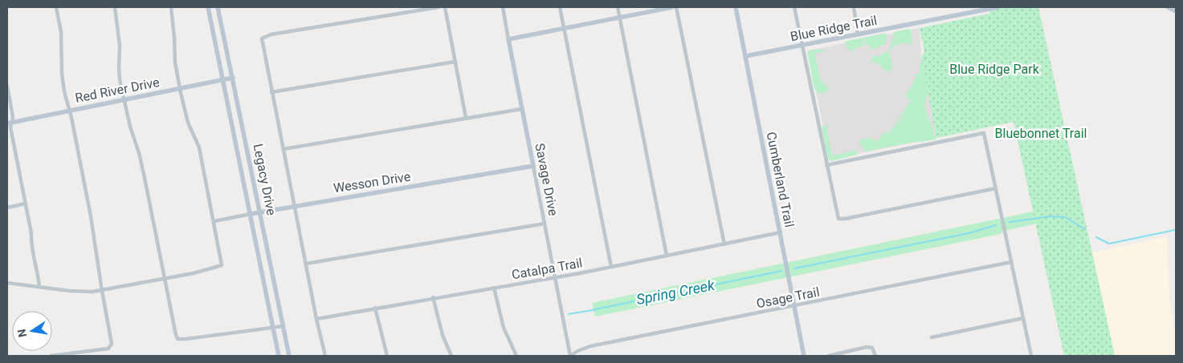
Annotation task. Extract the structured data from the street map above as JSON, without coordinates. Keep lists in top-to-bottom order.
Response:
{
  "streets": {
    "street": [
      "Blue Ridge Trail",
      "Red River Drive",
      "Legacy Drive",
      "Savage Drive",
      "Cumberland Trail",
      "Wesson Drive",
      "Catalpa Trail",
      "Osage Trail"
    ]
  },
  "crossings": [
    ["Blue Ridge Trail", "Cumberland Trail"],
    ["Red River Drive", "Legacy Drive"],
    ["Legacy Drive", "Wesson Drive"],
    ["Savage Drive", "Wesson Drive"],
    ["Savage Drive", "Catalpa Trail"],
    ["Savage Drive", "Osage Trail"],
    ["Cumberland Trail", "Catalpa Trail"],
    ["Cumberland Trail", "Osage Trail"]
  ],
  "water": ["Spring Creek"],
  "parks": ["Blue Ridge Park", "Bluebonnet Trail"],
  "north": "left"
}
